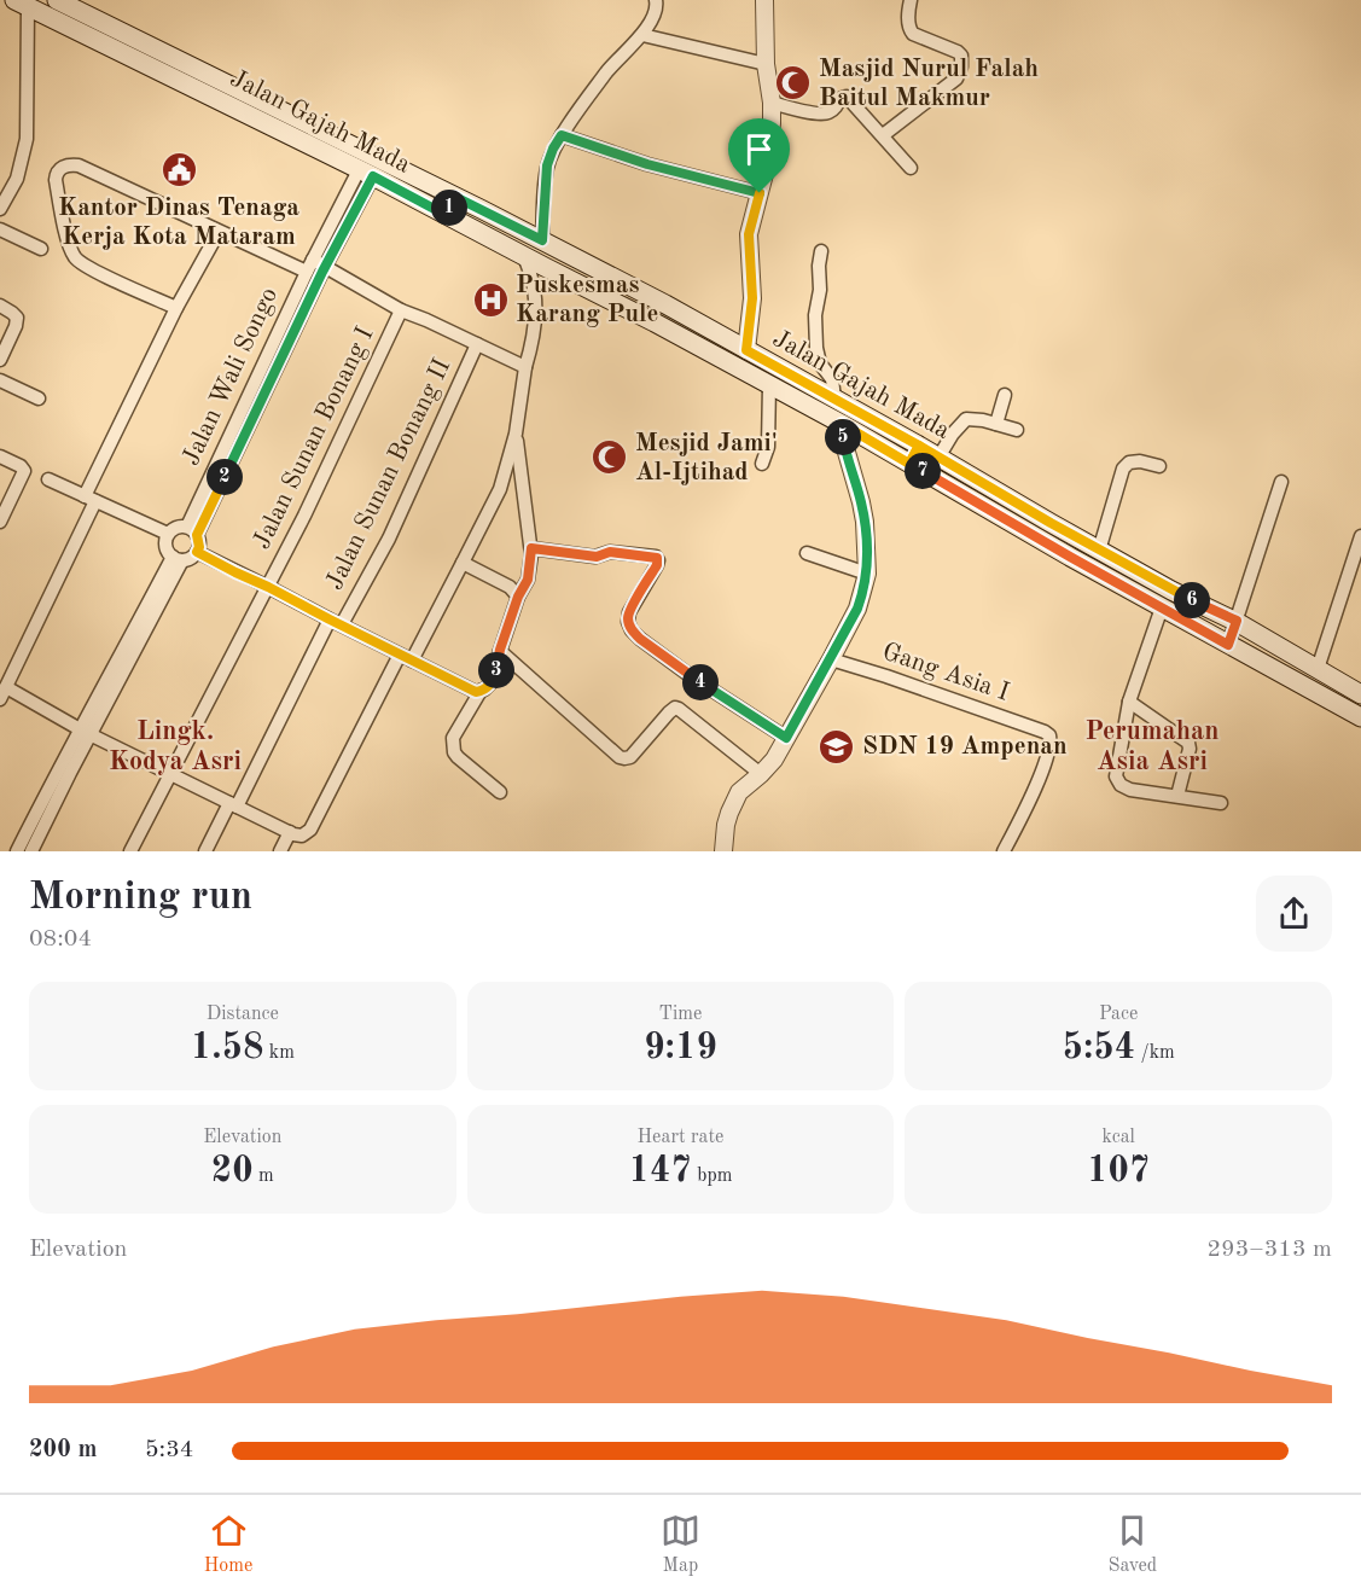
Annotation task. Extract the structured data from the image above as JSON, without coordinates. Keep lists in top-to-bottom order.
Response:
{
  "streets": {
    "main road": ["Jalan Gajah Mada"],
    "street": [
      "Jalan Wali Songo",
      "Jalan Sunan Bonang I",
      "Jalan Sunan Bonang II",
      "Gang Asia I"
    ]
  },
  "crossings": [
    ["Jalan Gajah Mada", "Jalan Wali Songo"]
  ],
  "districts": ["Lingk. Kodya Asri", "Perumahan Asia Asri"],
  "places": {
    "mosque": ["Masjid Nurul Falah Baitul Makmur", "Mesjid Jami' Al-Ijtihad"],
    "public building": ["Kantor Dinas Tenaga Kerja Kota Mataram"],
    "hospital": ["Puskesmas Karang Pule"],
    "school or university": ["SDN 19 Ampenan"]
  },
  "page": {
    "pins": [
      "1",
      "5",
      "7",
      "2",
      "6",
      "3",
      "4"
    ],
    "heading": ["Morning run", "08:04"],
    "stats": [
      ["Distance", "1.58 km"],
      ["Time", "9:19"],
      ["Pace", "5:54 /km"],
      ["Elevation", "20 m"],
      ["Heart rate", "147 bpm"],
      ["kcal", "107"]
    ],
    "chart": ["Elevation", "293–313 m"],
    "list": [
      {
        "name": "200 m",
        "note": "5:34"
      }
    ],
    "tabs": ["Home", "Map", "Saved"]
  }
}
